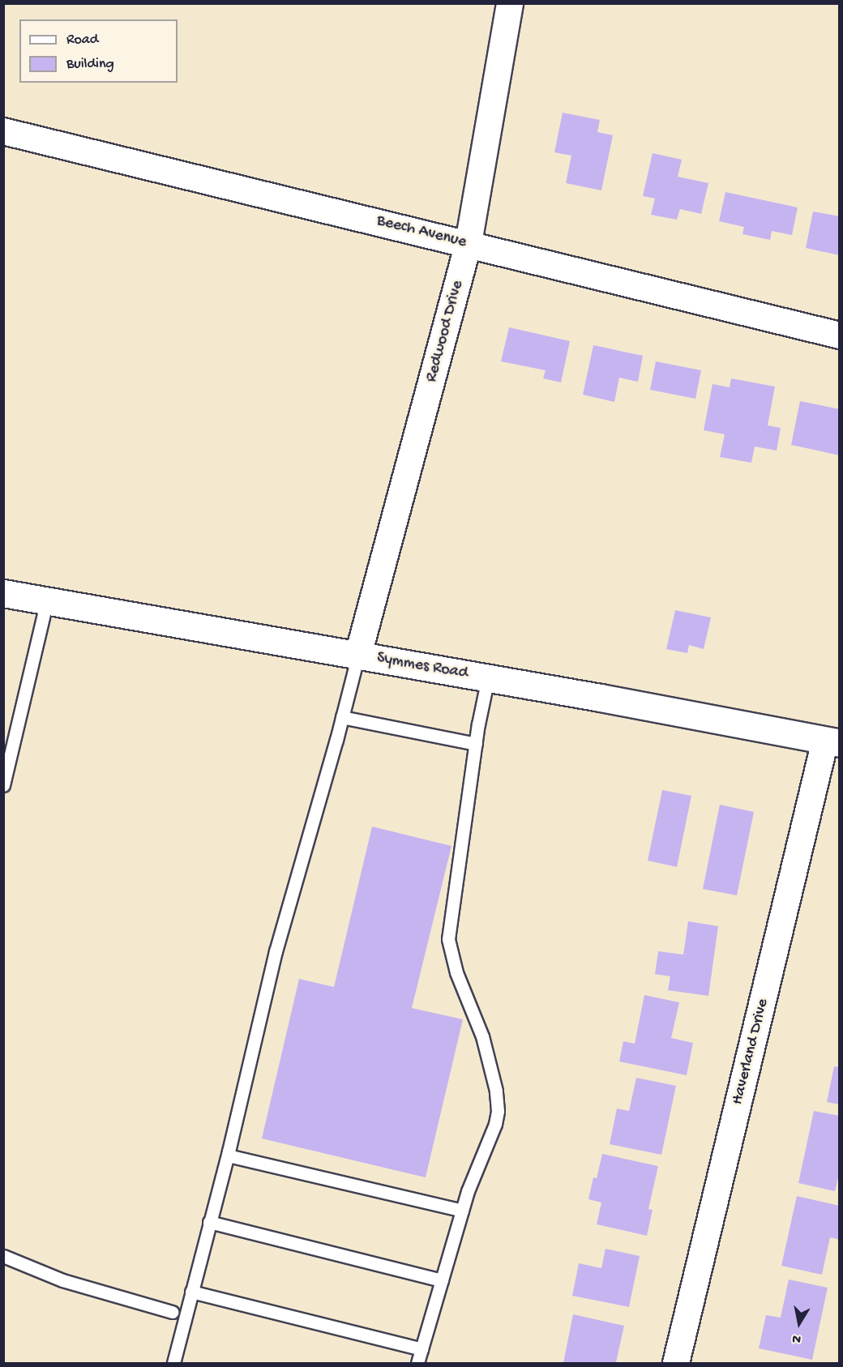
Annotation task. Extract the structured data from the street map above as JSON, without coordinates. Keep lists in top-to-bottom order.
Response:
{
  "streets": {
    "street": [
      "Beech Avenue",
      "Redwood Drive",
      "Symmes Road",
      "Haverland Drive"
    ]
  },
  "crossings": [
    ["Beech Avenue", "Redwood Drive"],
    ["Redwood Drive", "Symmes Road"],
    ["Symmes Road", "Haverland Drive"]
  ],
  "legend": ["Road", "Building"],
  "north": "bottom"
}
